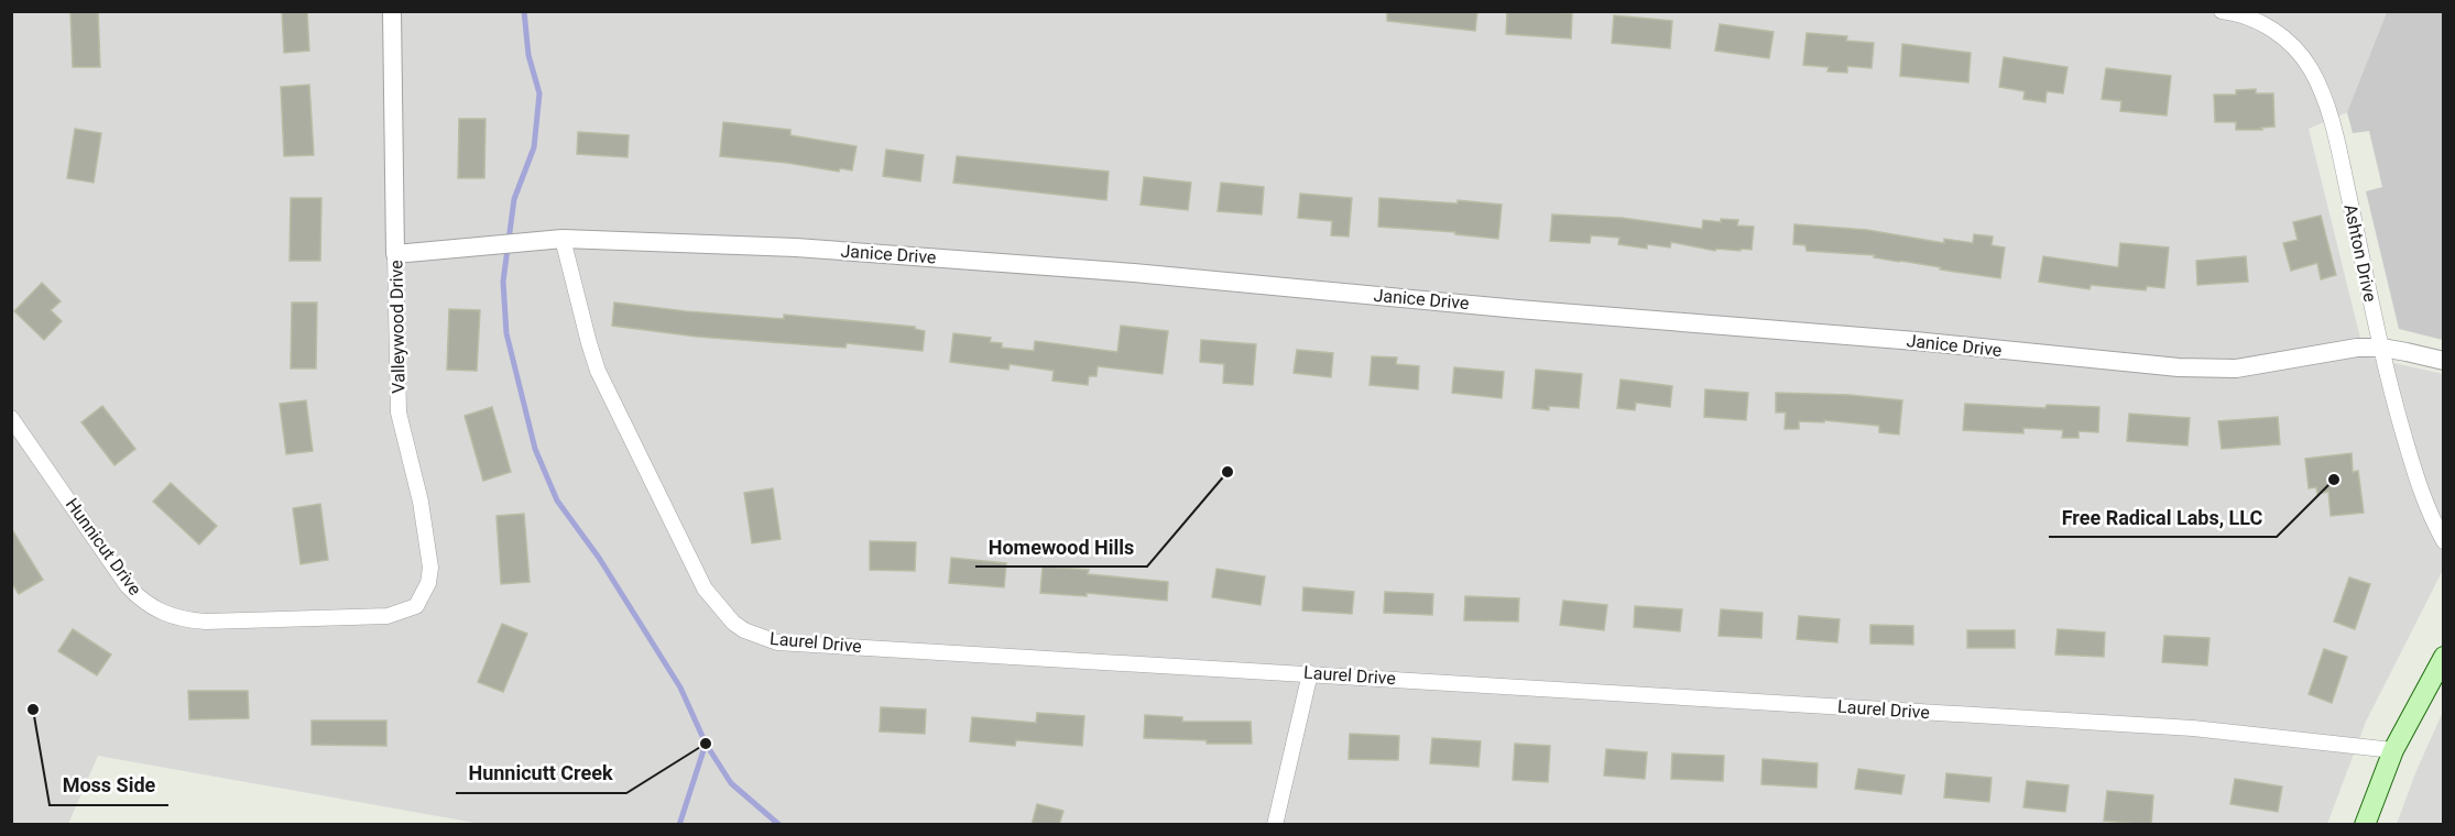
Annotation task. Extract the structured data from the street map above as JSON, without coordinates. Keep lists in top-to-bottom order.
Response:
{
  "streets": {
    "street": [
      "Ashton Drive",
      "Janice Drive",
      "Valleywood Drive",
      "Hunnicut Drive",
      "Laurel Drive"
    ]
  },
  "crossings": [
    ["Ashton Drive", "Janice Drive"],
    ["Janice Drive", "Valleywood Drive"],
    ["Janice Drive", "Laurel Drive"],
    ["Valleywood Drive", "Hunnicut Drive"]
  ],
  "places": [
    "Homewood Hills",
    "Free Radical Labs, LLC",
    "Moss Side",
    "Hunnicutt Creek"
  ]
}
